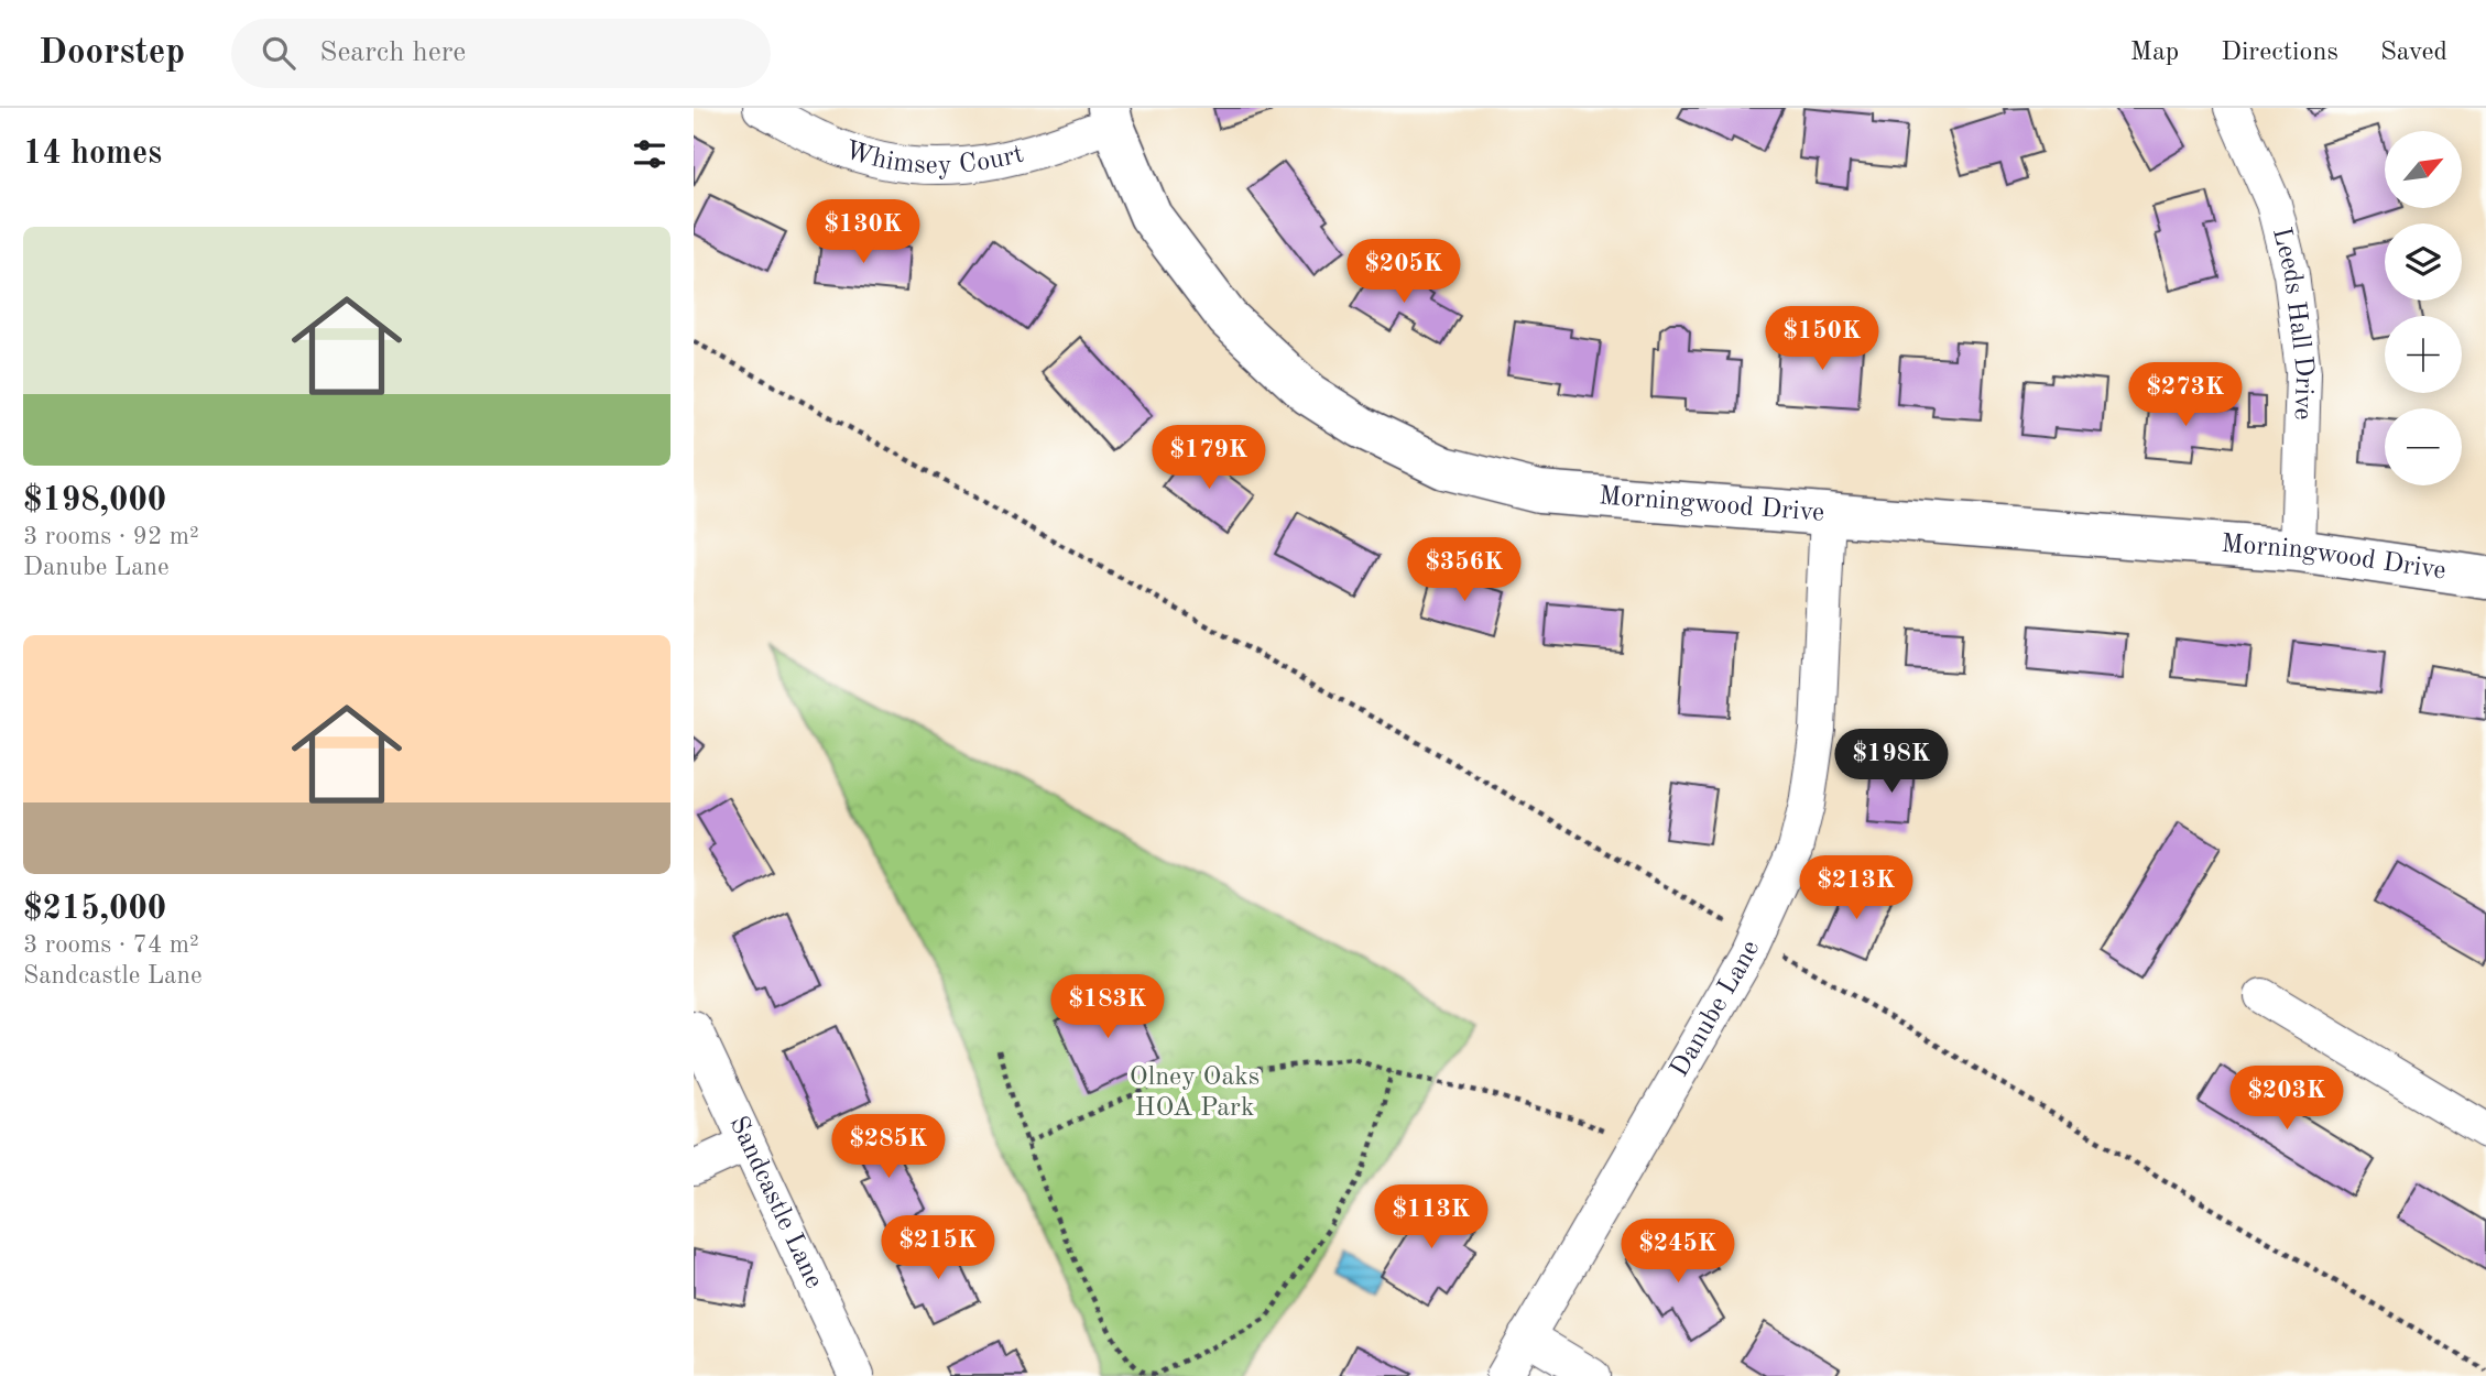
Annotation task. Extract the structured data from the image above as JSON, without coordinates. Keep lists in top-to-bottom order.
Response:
{
  "streets": {
    "street": [
      "Whimsey Court",
      "Leeds Hall Drive",
      "Morningwood Drive",
      "Danube Lane",
      "Sandcastle Lane"
    ]
  },
  "crossings": [
    ["Whimsey Court", "Morningwood Drive"],
    ["Leeds Hall Drive", "Morningwood Drive"],
    ["Morningwood Drive", "Danube Lane"]
  ],
  "parks": ["Olney Oaks HOA Park"],
  "north": "top right",
  "page": {
    "header": "Doorstep",
    "search": "Search here",
    "nav": ["Map", "Directions", "Saved"],
    "heading": "14 homes",
    "map_buttons": ["+", "−"],
    "price": [
      "$130K",
      "$205K",
      "$150K",
      "$273K",
      "$179K",
      "$356K",
      "$198K",
      "$213K",
      "$183K",
      "$203K",
      "$285K",
      "$113K",
      "$215K",
      "$245K"
    ],
    "list": [
      {
        "name": "$198,000",
        "note": "3 rooms · 92 m² · Danube Lane"
      },
      {
        "name": "$215,000",
        "note": "3 rooms · 74 m² · Sandcastle Lane"
      }
    ]
  }
}
